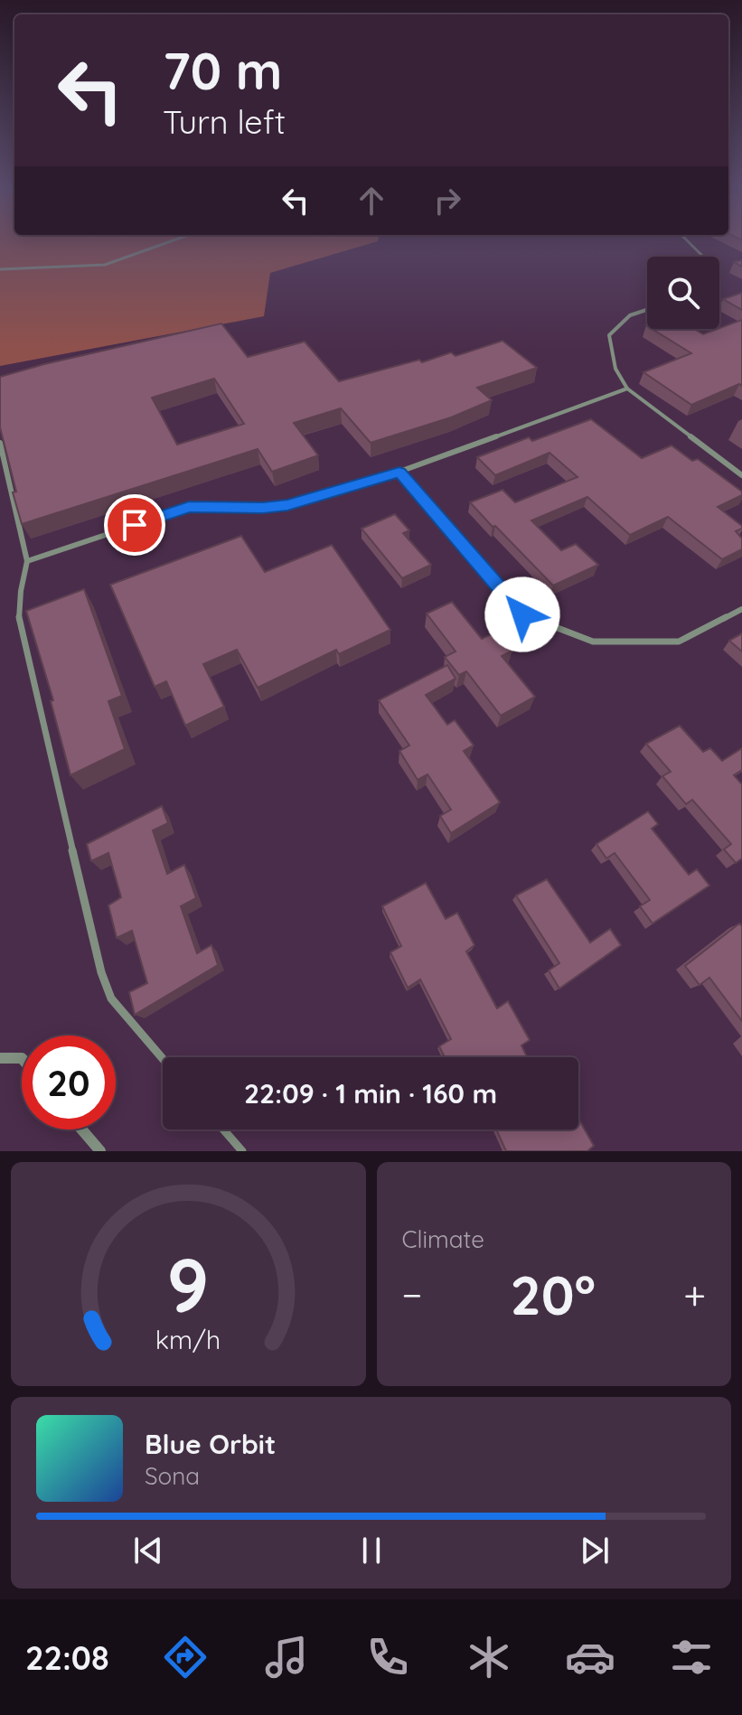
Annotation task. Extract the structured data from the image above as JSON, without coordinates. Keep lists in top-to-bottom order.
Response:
{
  "page": {
    "turn": ["70 m", "Turn left"],
    "limit": "20",
    "trip": "22:09 · 1 min · 160 m",
    "tile": "Climate",
    "heat": ["−", "20°", "+"],
    "song": ["Blue Orbit", "Sona"],
    "tabs": "22:08",
    "gauge": ["9", "km/h"]
  }
}
